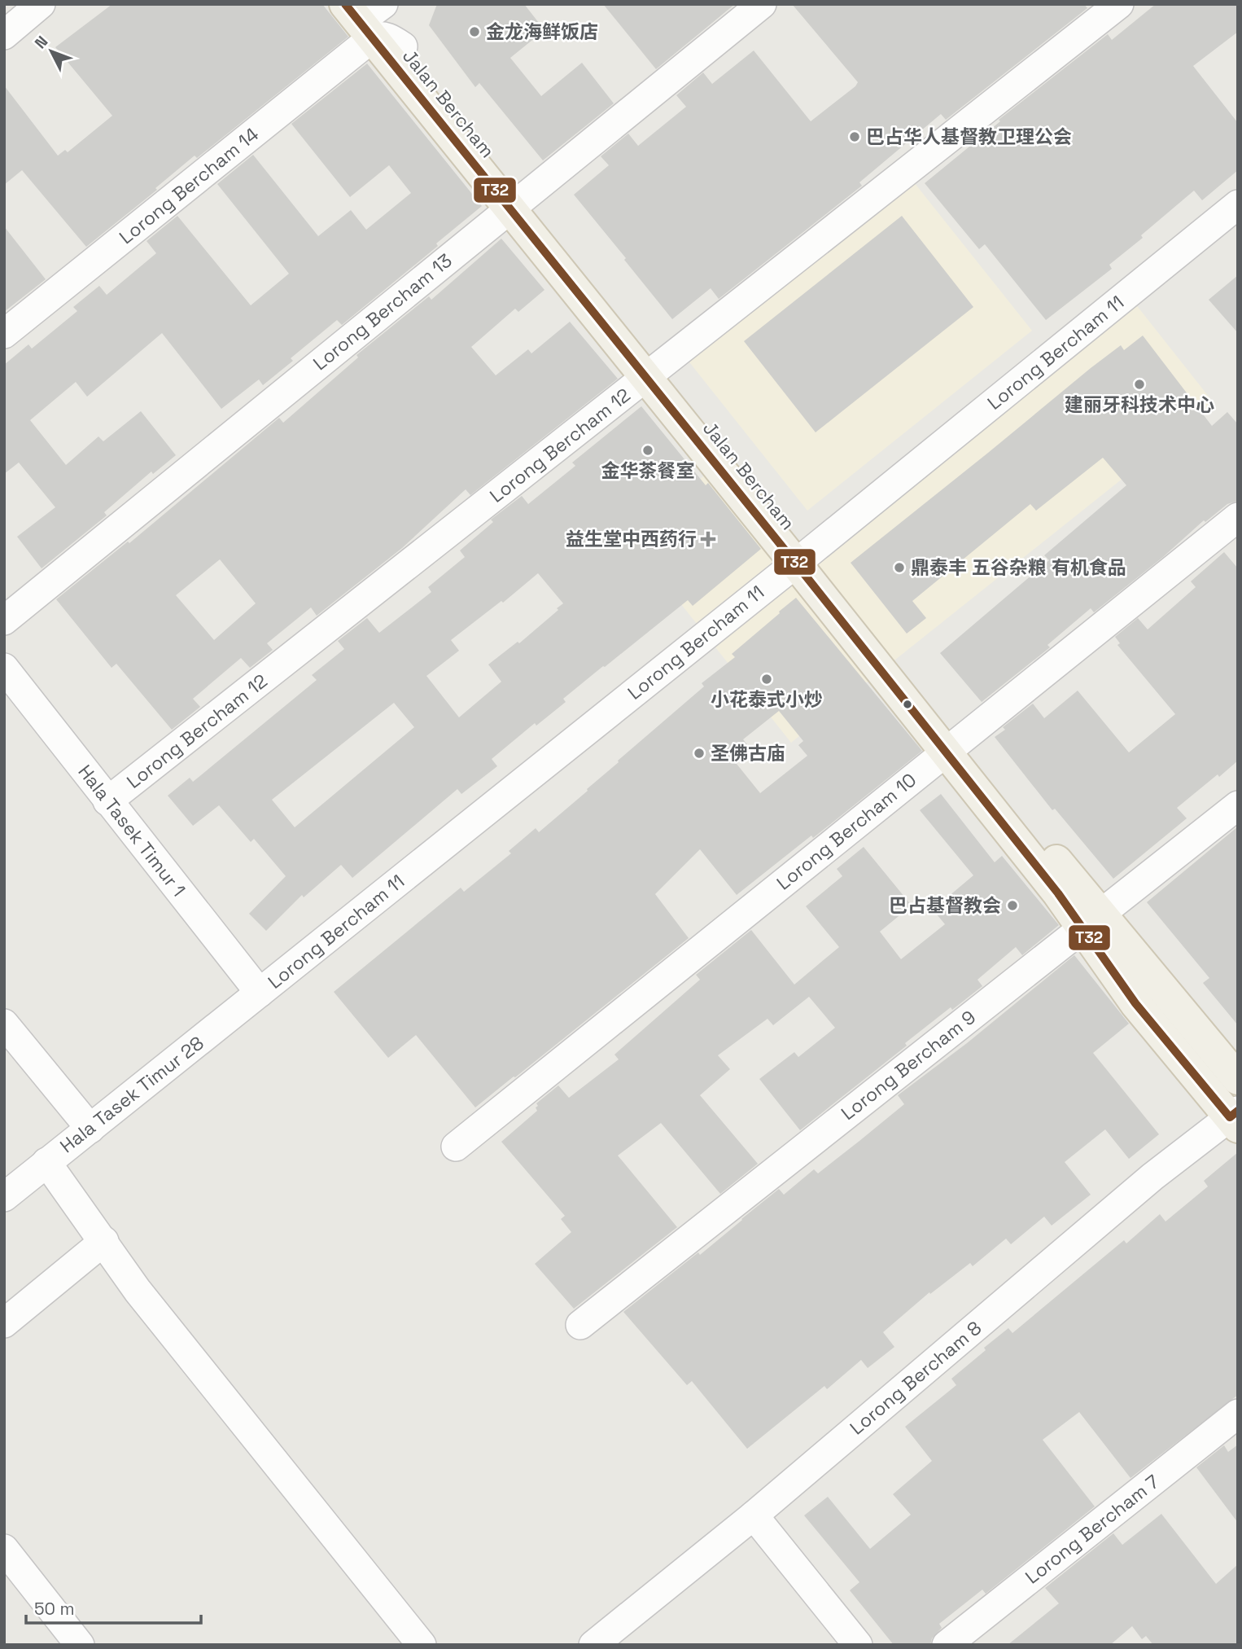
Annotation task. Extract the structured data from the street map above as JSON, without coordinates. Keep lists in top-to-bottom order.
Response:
{
  "streets": {
    "main road": ["Jalan Bercham"],
    "street": [
      "Lorong Bercham 14",
      "Lorong Bercham 13",
      "Lorong Bercham 11",
      "Lorong Bercham 12",
      "Hala Tasek Timur 1",
      "Lorong Bercham 10",
      "Lorong Bercham 9",
      "Hala Tasek Timur 28",
      "Lorong Bercham 8",
      "Lorong Bercham 7"
    ]
  },
  "crossings": [
    ["Jalan Bercham", "Lorong Bercham 14"],
    ["Jalan Bercham", "Lorong Bercham 13"],
    ["Jalan Bercham", "Lorong Bercham 11"],
    ["Jalan Bercham", "Lorong Bercham 12"],
    ["Jalan Bercham", "Lorong Bercham 10"],
    ["Jalan Bercham", "Lorong Bercham 9"],
    ["Jalan Bercham", "Lorong Bercham 8"],
    ["Lorong Bercham 11", "Hala Tasek Timur 1"],
    ["Lorong Bercham 11", "Hala Tasek Timur 28"],
    ["Lorong Bercham 12", "Hala Tasek Timur 1"],
    ["Hala Tasek Timur 1", "Hala Tasek Timur 28"]
  ],
  "places": {
    "other": [
      "金龙海鲜饭店",
      "巴占华人基督教卫理公会",
      "建丽牙科技术中心",
      "金华茶餐室",
      "鼎泰丰 五谷杂粮 有机食品",
      "小花泰式小炒",
      "圣佛古庙",
      "巴占基督教会"
    ],
    "health": ["益生堂中西药行"]
  },
  "lines": ["transit line T32"],
  "scale_bar": "50 m",
  "north": "top left"
}
